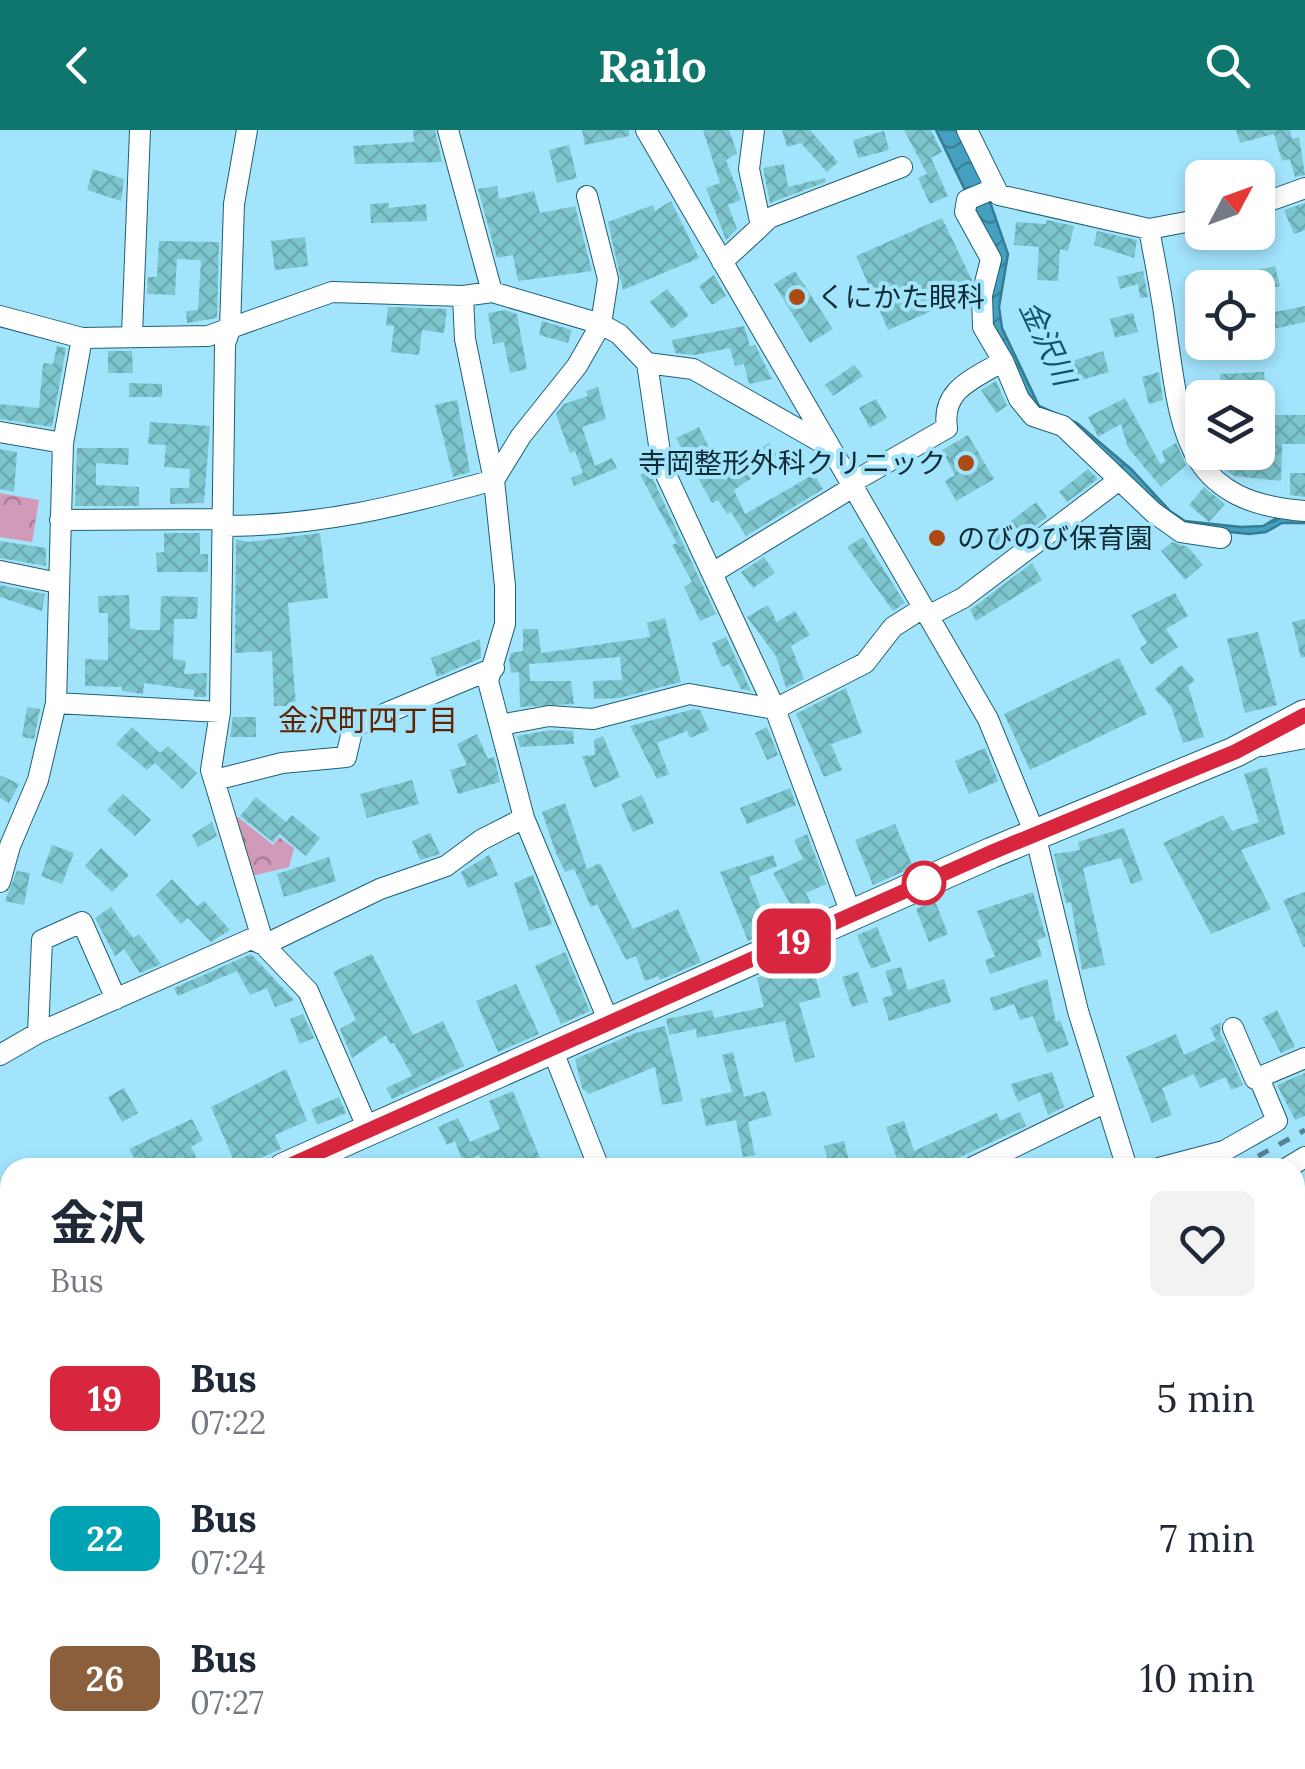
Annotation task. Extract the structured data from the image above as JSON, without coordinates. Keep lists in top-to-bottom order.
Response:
{
  "districts": ["金沢町四丁目"],
  "water": ["金沢川"],
  "places": ["くにかた眼科", "寺岡整形外科クリニック", "のびのび保育園"],
  "lines": ["bus line 19"],
  "north": "top right",
  "page": {
    "header": "Railo",
    "on_map": "19",
    "heading": ["金沢", "Bus"],
    "list": [
      {
        "mark": "19",
        "name": "Bus",
        "note": "07:22",
        "value": "5 min"
      },
      {
        "mark": "22",
        "name": "Bus",
        "note": "07:24",
        "value": "7 min"
      },
      {
        "mark": "26",
        "name": "Bus",
        "note": "07:27",
        "value": "10 min"
      }
    ]
  }
}
